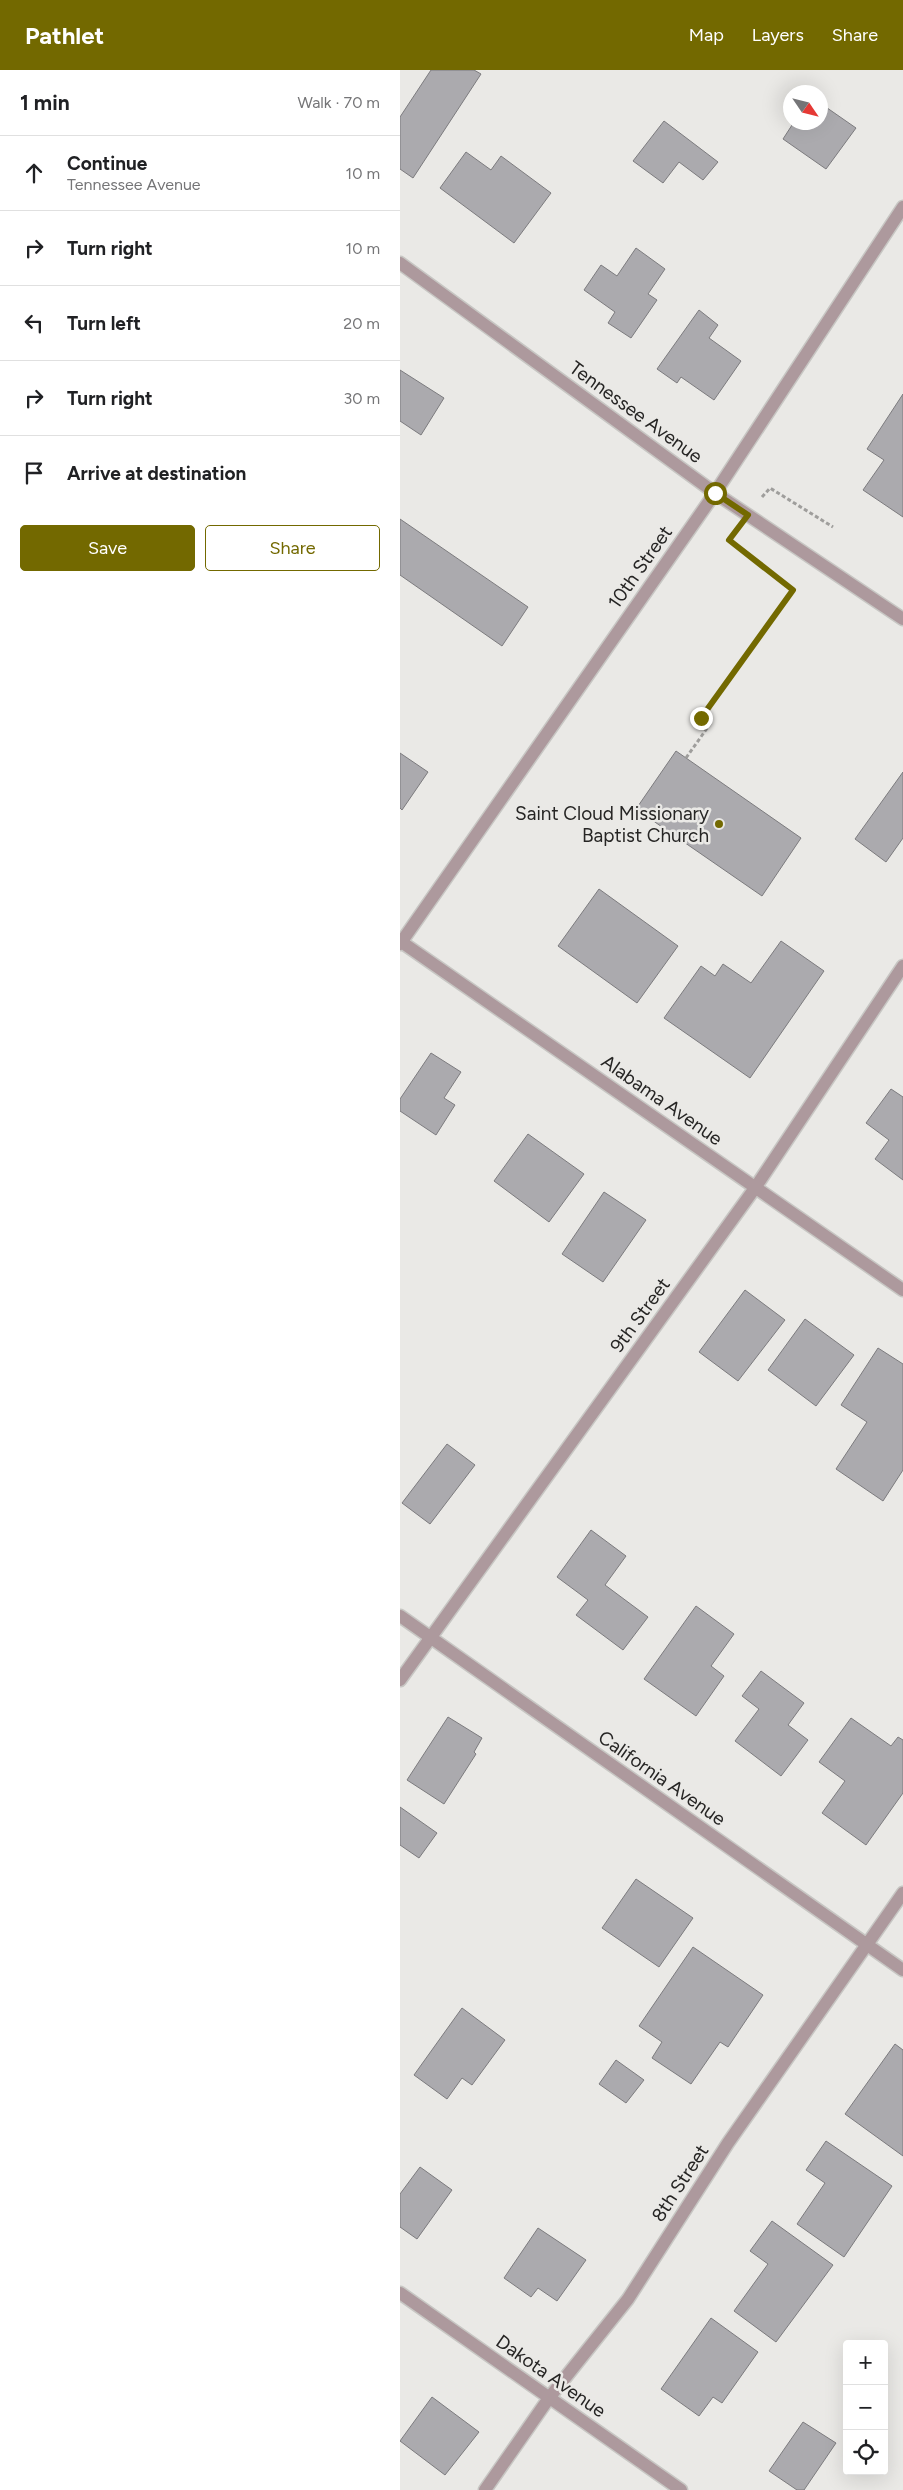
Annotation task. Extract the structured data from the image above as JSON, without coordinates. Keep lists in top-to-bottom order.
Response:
{
  "streets": {
    "street": [
      "Tennessee Avenue",
      "10th Street",
      "Alabama Avenue",
      "9th Street",
      "California Avenue",
      "8th Street",
      "Dakota Avenue"
    ]
  },
  "crossings": [
    ["Tennessee Avenue", "10th Street"],
    ["10th Street", "Alabama Avenue"],
    ["Alabama Avenue", "9th Street"],
    ["9th Street", "California Avenue"],
    ["California Avenue", "8th Street"],
    ["8th Street", "Dakota Avenue"]
  ],
  "places": ["Saint Cloud Missionary Baptist Church"],
  "north": "bottom right",
  "page": {
    "header": "Pathlet",
    "nav": ["Map", "Layers", "Share"],
    "heading": ["1 min", "Walk · 70 m"],
    "list": [
      ["Continue", "Tennessee Avenue", "10 m"],
      ["Turn right", "10 m"],
      ["Turn left", "20 m"],
      ["Turn right", "30 m"],
      "Arrive at destination"
    ],
    "buttons": ["Save", "Share"],
    "map_buttons": ["+", "−"]
  }
}
